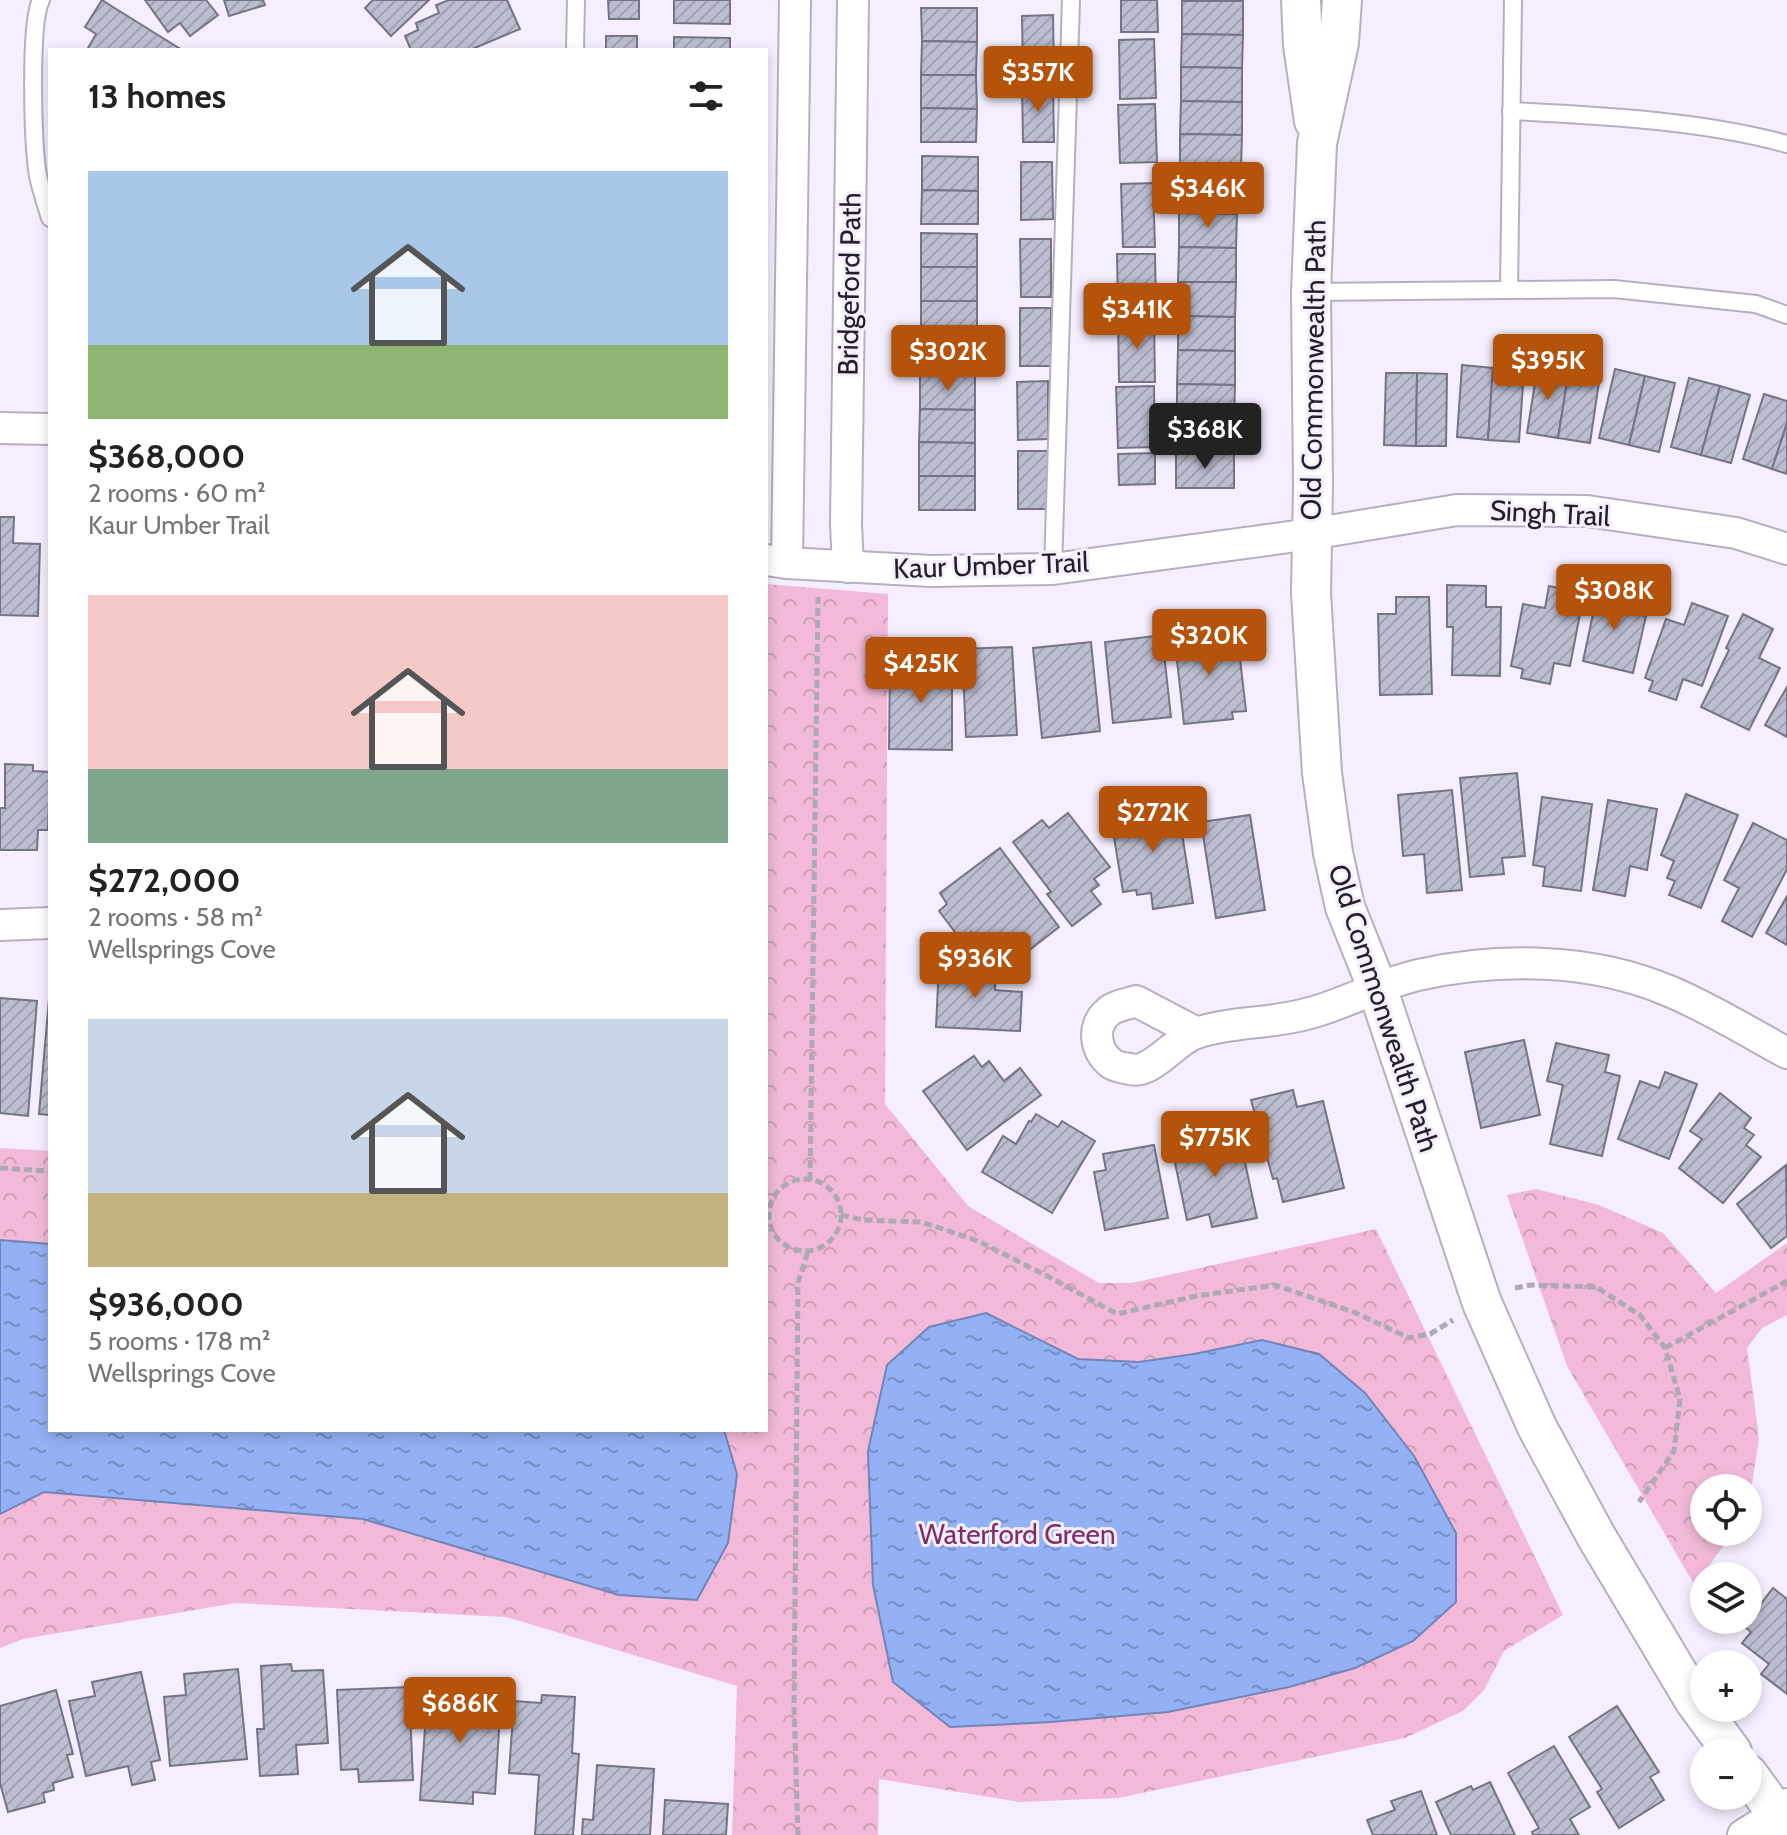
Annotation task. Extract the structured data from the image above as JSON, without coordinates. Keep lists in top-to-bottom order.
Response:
{
  "streets": {
    "street": [
      "Bridgeford Path",
      "Old Commonwealth Path",
      "Singh Trail",
      "Kaur Umber Trail"
    ]
  },
  "crossings": [
    ["Bridgeford Path", "Kaur Umber Trail"],
    ["Old Commonwealth Path", "Singh Trail"],
    ["Old Commonwealth Path", "Kaur Umber Trail"],
    ["Singh Trail", "Kaur Umber Trail"]
  ],
  "parks": ["Waterford Green"],
  "page": {
    "price": [
      "$357K",
      "$346K",
      "$341K",
      "$302K",
      "$395K",
      "$368K",
      "$308K",
      "$320K",
      "$425K",
      "$272K",
      "$936K",
      "$775K",
      "$686K"
    ],
    "heading": "13 homes",
    "list": [
      {
        "name": "$368,000",
        "note": "2 rooms · 60 m² · Kaur Umber Trail"
      },
      {
        "name": "$272,000",
        "note": "2 rooms · 58 m² · Wellsprings Cove"
      },
      {
        "name": "$936,000",
        "note": "5 rooms · 178 m² · Wellsprings Cove"
      }
    ],
    "map_buttons": ["+", "−"]
  }
}
